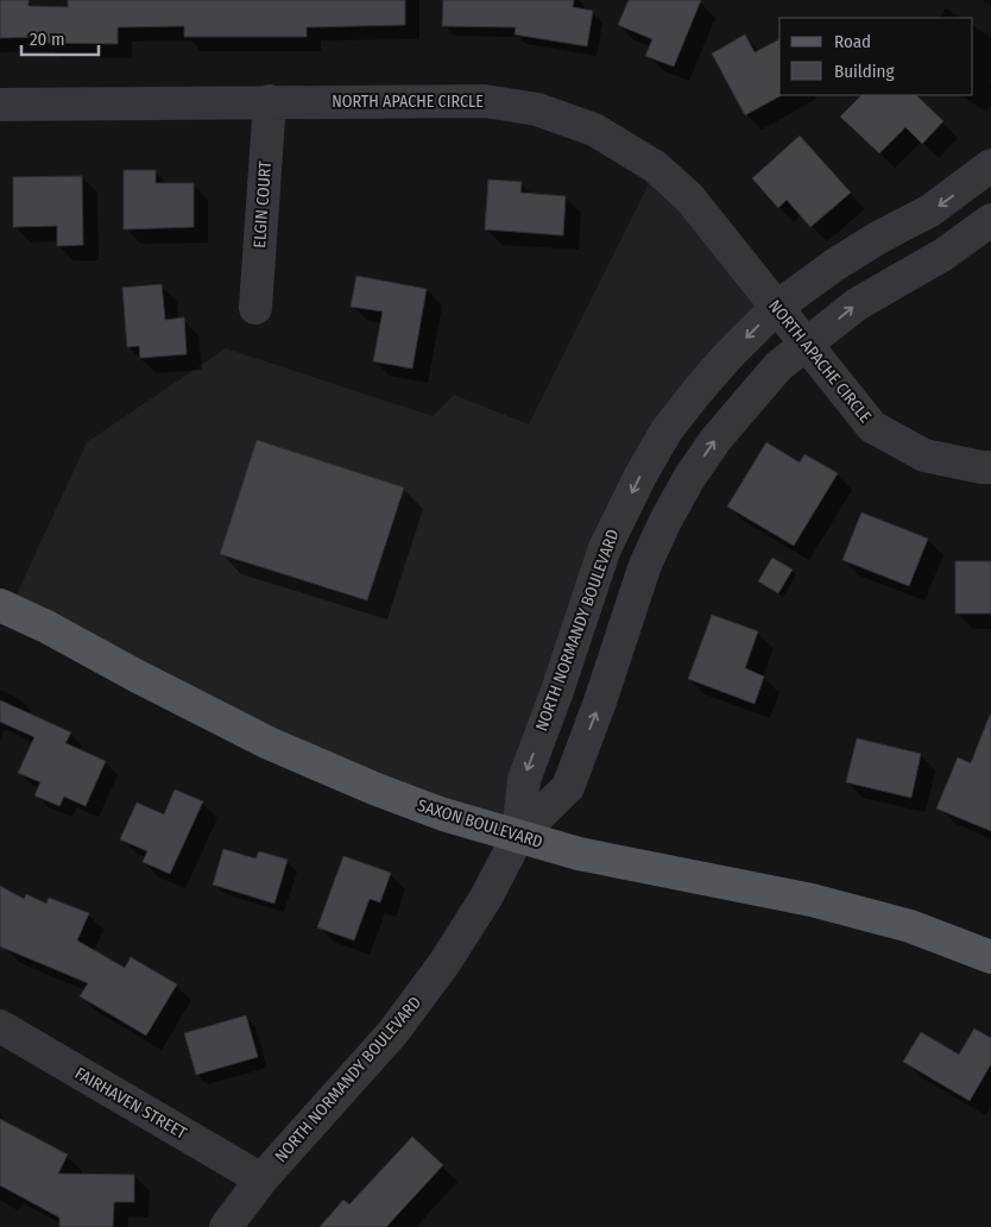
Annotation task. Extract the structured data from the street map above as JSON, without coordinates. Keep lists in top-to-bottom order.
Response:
{
  "streets": {
    "main road": ["SAXON BOULEVARD"],
    "street": [
      "NORTH APACHE CIRCLE",
      "ELGIN COURT",
      "NORTH NORMANDY BOULEVARD",
      "FAIRHAVEN STREET"
    ]
  },
  "crossings": [
    ["NORTH APACHE CIRCLE", "ELGIN COURT"],
    ["NORTH APACHE CIRCLE", "NORTH NORMANDY BOULEVARD"],
    ["NORTH NORMANDY BOULEVARD", "SAXON BOULEVARD"],
    ["NORTH NORMANDY BOULEVARD", "FAIRHAVEN STREET"]
  ],
  "legend": ["Road", "Building"],
  "scale_bar": "20 m"
}
